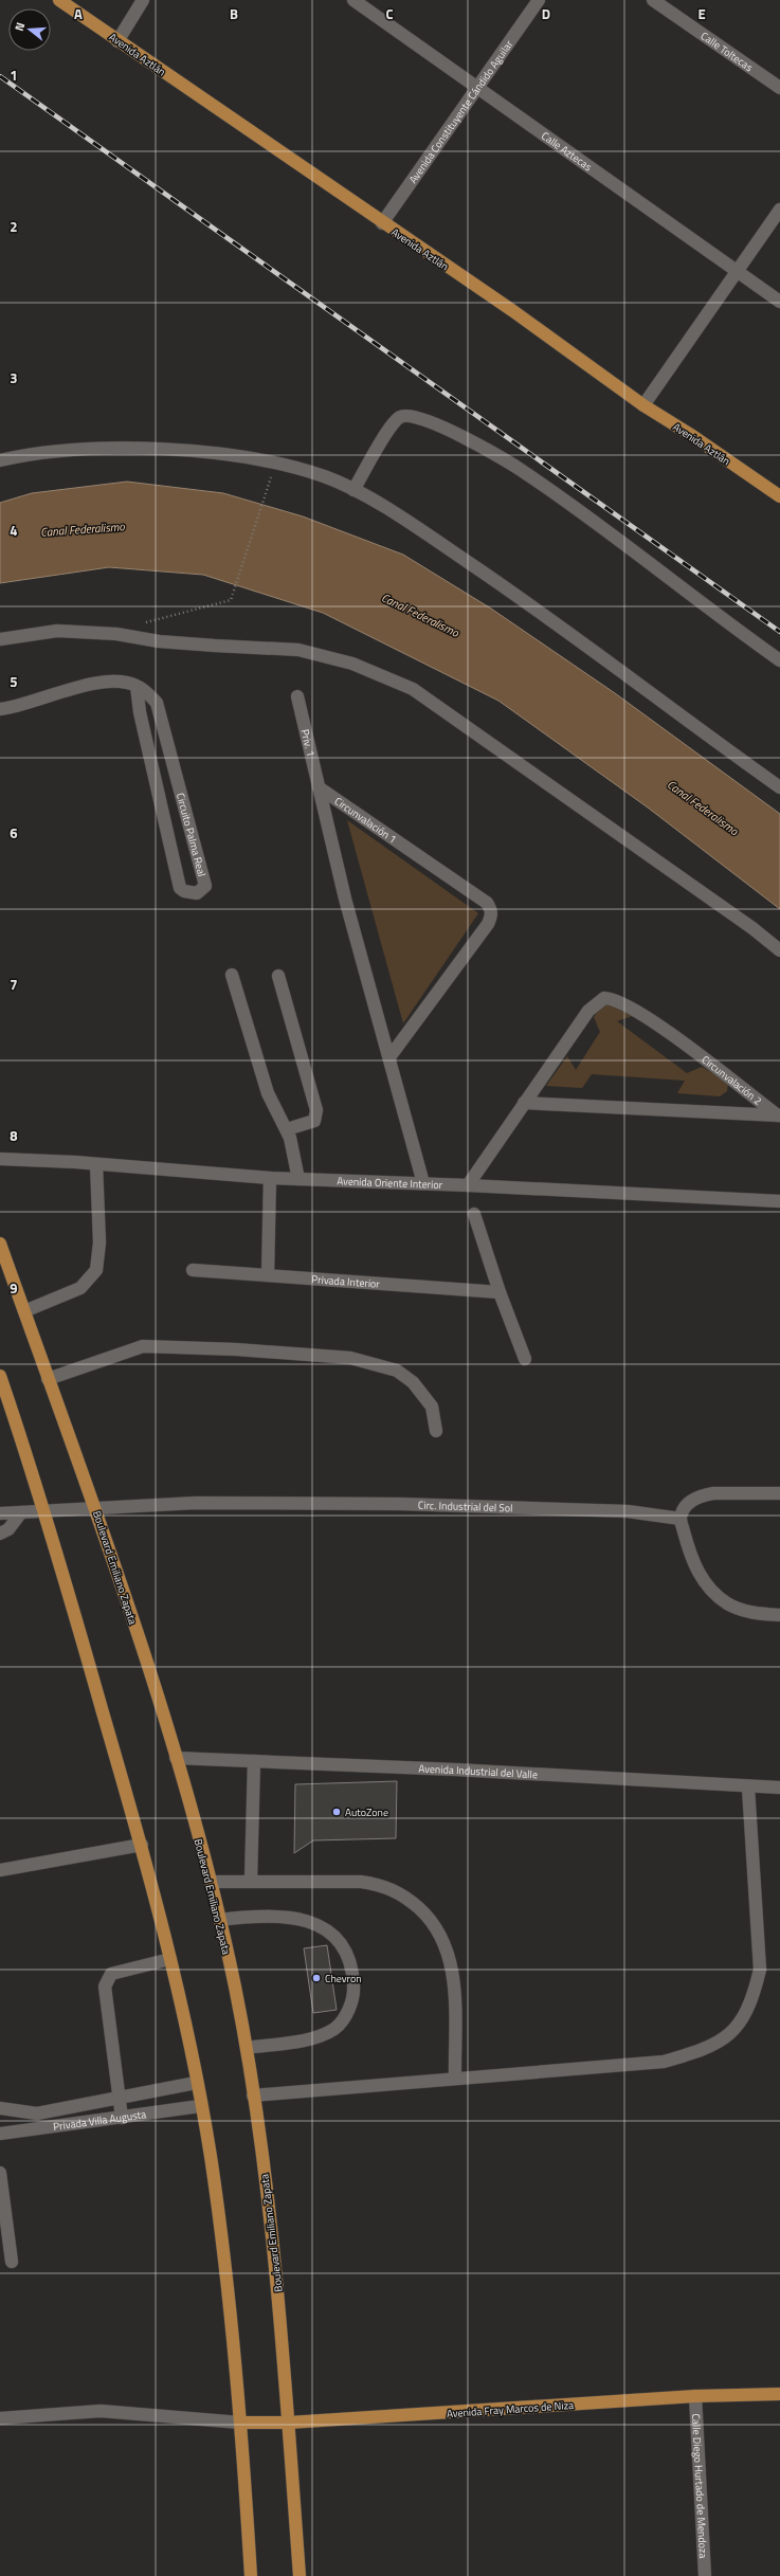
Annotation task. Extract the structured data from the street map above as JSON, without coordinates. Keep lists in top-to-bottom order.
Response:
{
  "streets": {
    "main road": ["Avenida Aztlán", "Boulevard Emiliano Zapata", "Avenida Fray Marcos de Niza"],
    "street": [
      "Calle Toltecas",
      "Avenida Constituyente Cándido Aguilar",
      "Calle Aztecas",
      "Priv. 1",
      "Circunvalación 1",
      "Circuito Palma Real",
      "Circunvalación 2",
      "Avenida Oriente Interior",
      "Privada Interior",
      "Circ. Industrial del Sol",
      "Avenida Industrial del Valle",
      "Privada Villa Augusta",
      "Calle Diego Hurtado de Mendoza"
    ]
  },
  "crossings": [
    ["Avenida Aztlán", "Avenida Constituyente Cándido Aguilar"],
    ["Avenida Constituyente Cándido Aguilar", "Calle Aztecas"],
    ["Priv. 1", "Circunvalación 1"],
    ["Circunvalación 1", "Avenida Oriente Interior"],
    ["Circunvalación 2", "Avenida Oriente Interior"],
    ["Circ. Industrial del Sol", "Boulevard Emiliano Zapata"],
    ["Boulevard Emiliano Zapata", "Avenida Industrial del Valle"],
    ["Boulevard Emiliano Zapata", "Avenida Fray Marcos de Niza"],
    ["Avenida Fray Marcos de Niza", "Calle Diego Hurtado de Mendoza"]
  ],
  "water": ["Canal Federalismo"],
  "places": ["AutoZone", "Chevron"],
  "north": "left",
  "grid": {
    "columns": [
      "A",
      "B",
      "C",
      "D",
      "E"
    ],
    "rows": [
      "1",
      "2",
      "3",
      "4",
      "5",
      "6",
      "7",
      "8",
      "9"
    ]
  }
}
